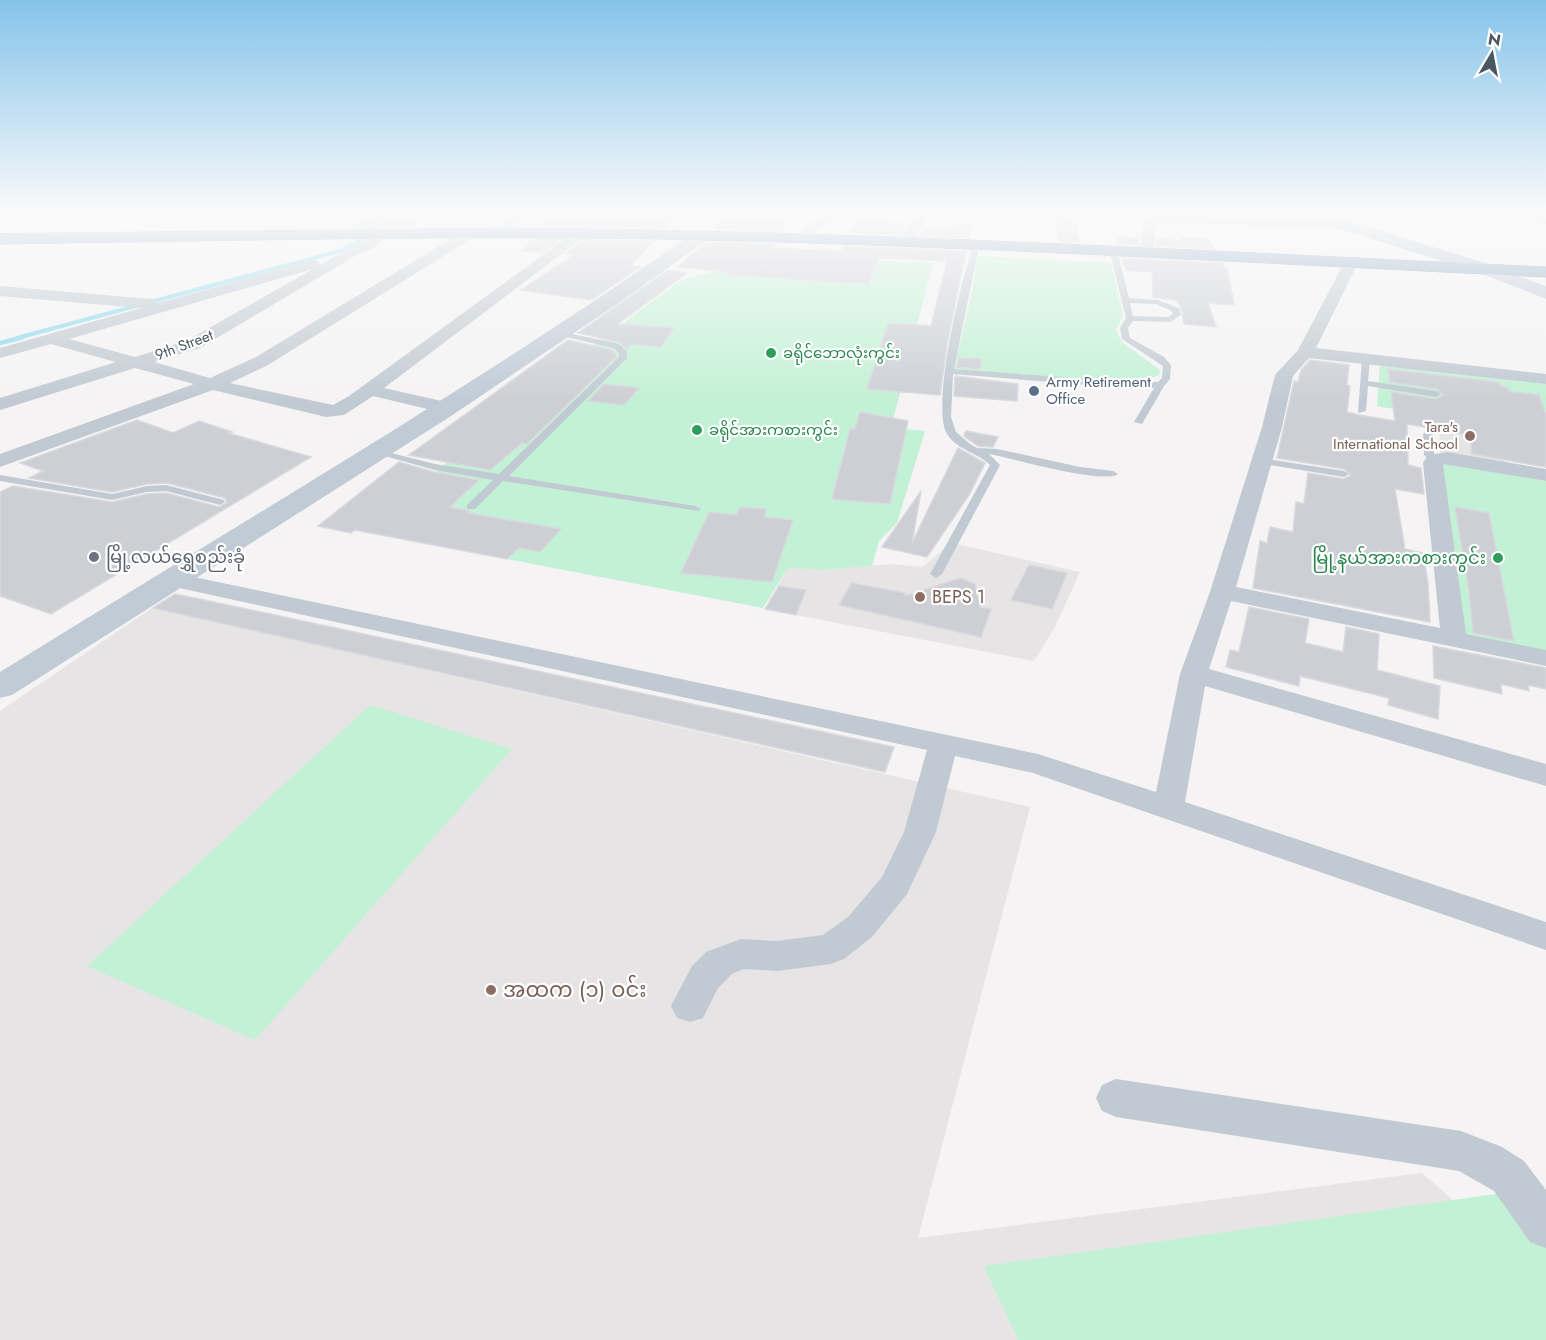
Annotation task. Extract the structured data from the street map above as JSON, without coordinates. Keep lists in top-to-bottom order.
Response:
{
  "streets": {
    "street": ["9th Street"]
  },
  "places": [
    "ခရိုင်ဘောလုံးကွင်း",
    "Army Retirement Office",
    "ခရိုင်အားကစားကွင်း",
    "Tara's International School",
    "မြို့လယ်ရွှေစည်းခုံ",
    "မြို့နယ်အားကစားကွင်း",
    "BEPS 1",
    "အထက (၁) ဝင်း"
  ],
  "north": "top"
}
